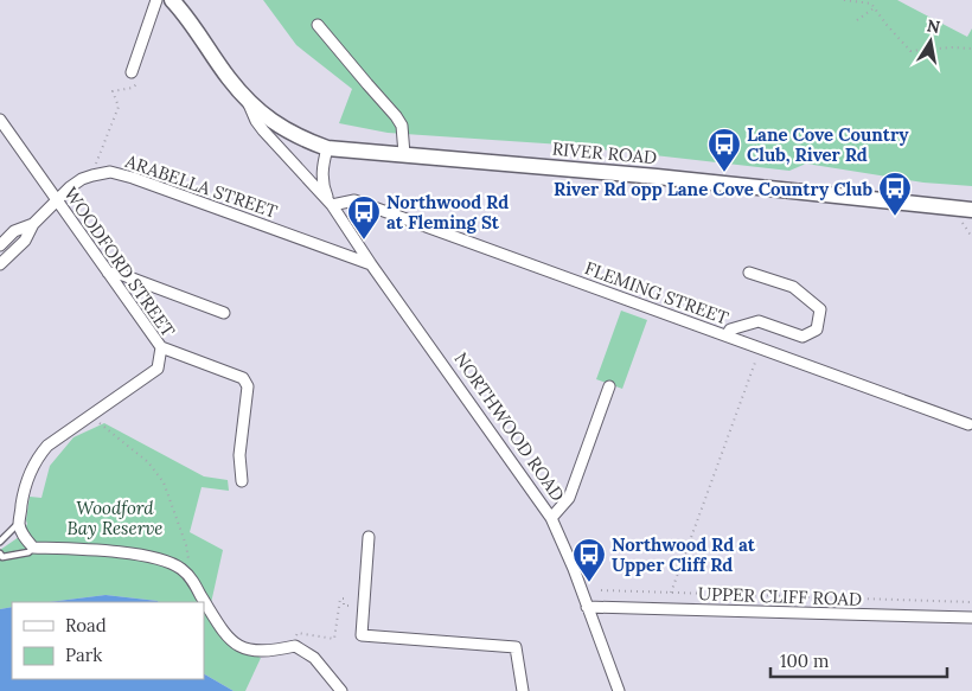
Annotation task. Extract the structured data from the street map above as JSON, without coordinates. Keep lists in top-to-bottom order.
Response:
{
  "streets": {
    "main road": ["RIVER ROAD", "NORTHWOOD ROAD"],
    "street": [
      "ARABELLA STREET",
      "WOODFORD STREET",
      "FLEMING STREET",
      "UPPER CLIFF ROAD"
    ]
  },
  "crossings": [
    ["RIVER ROAD", "NORTHWOOD ROAD"],
    ["ARABELLA STREET", "WOODFORD STREET"],
    ["ARABELLA STREET", "NORTHWOOD ROAD"],
    ["FLEMING STREET", "NORTHWOOD ROAD"],
    ["NORTHWOOD ROAD", "UPPER CLIFF ROAD"]
  ],
  "parks": ["Woodford Bay Reserve"],
  "places": {
    "bus stop": [
      "Lane Cove Country Club, River Rd",
      "River Rd opp Lane Cove Country Club",
      "Northwood Rd at Fleming St",
      "Northwood Rd at Upper Cliff Rd"
    ]
  },
  "legend": ["Road", "Park"],
  "scale_bar": "100 m",
  "north": "top"
}
